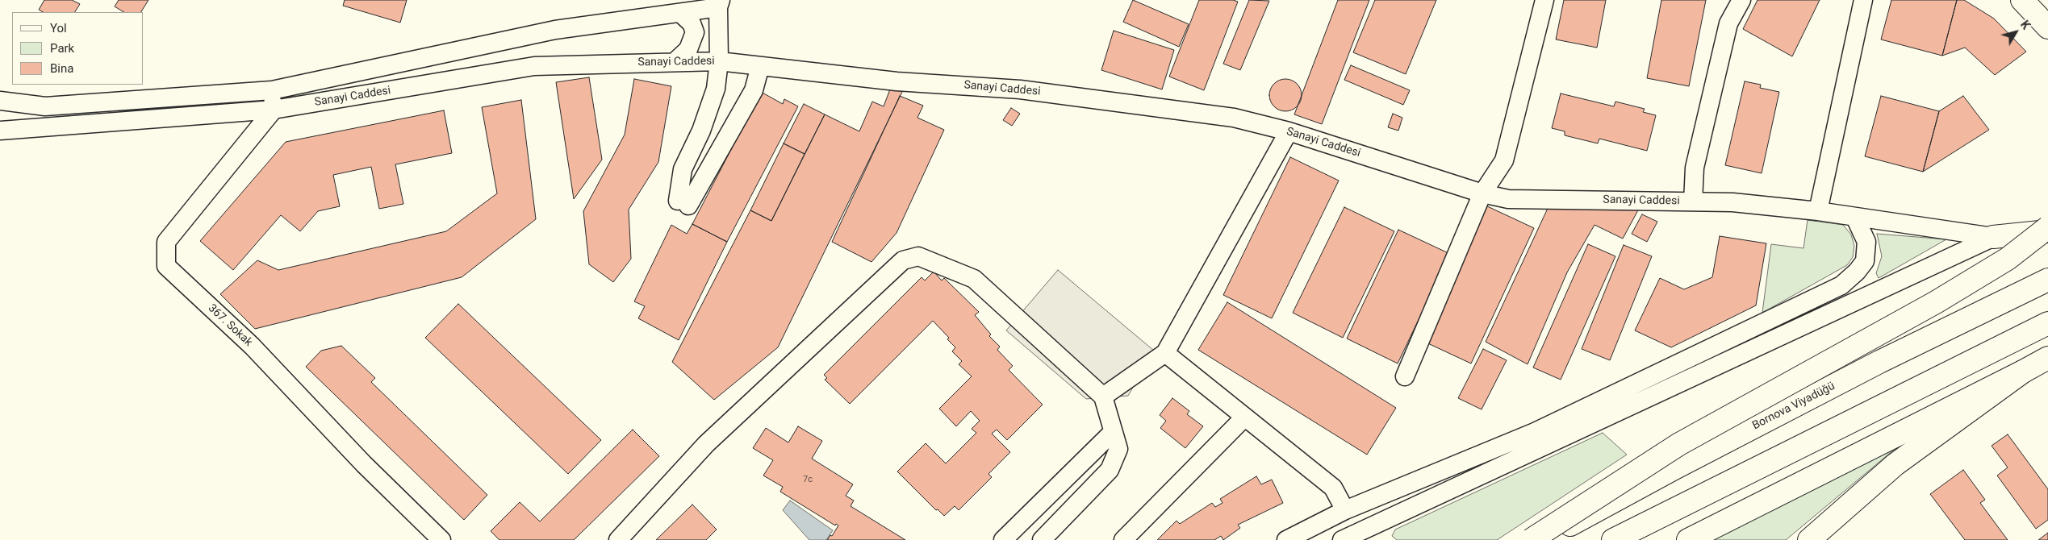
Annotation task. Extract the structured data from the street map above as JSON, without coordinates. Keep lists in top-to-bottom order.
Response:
{
  "streets": {
    "main road": ["Bornova Viyadüğü"],
    "street": ["Sanayi Caddesi", "367. Sokak"]
  },
  "crossings": [
    ["Sanayi Caddesi", "367. Sokak"]
  ],
  "house_numbers": ["7c"],
  "legend": ["Yol", "Park", "Bina"],
  "north": "top right"
}
